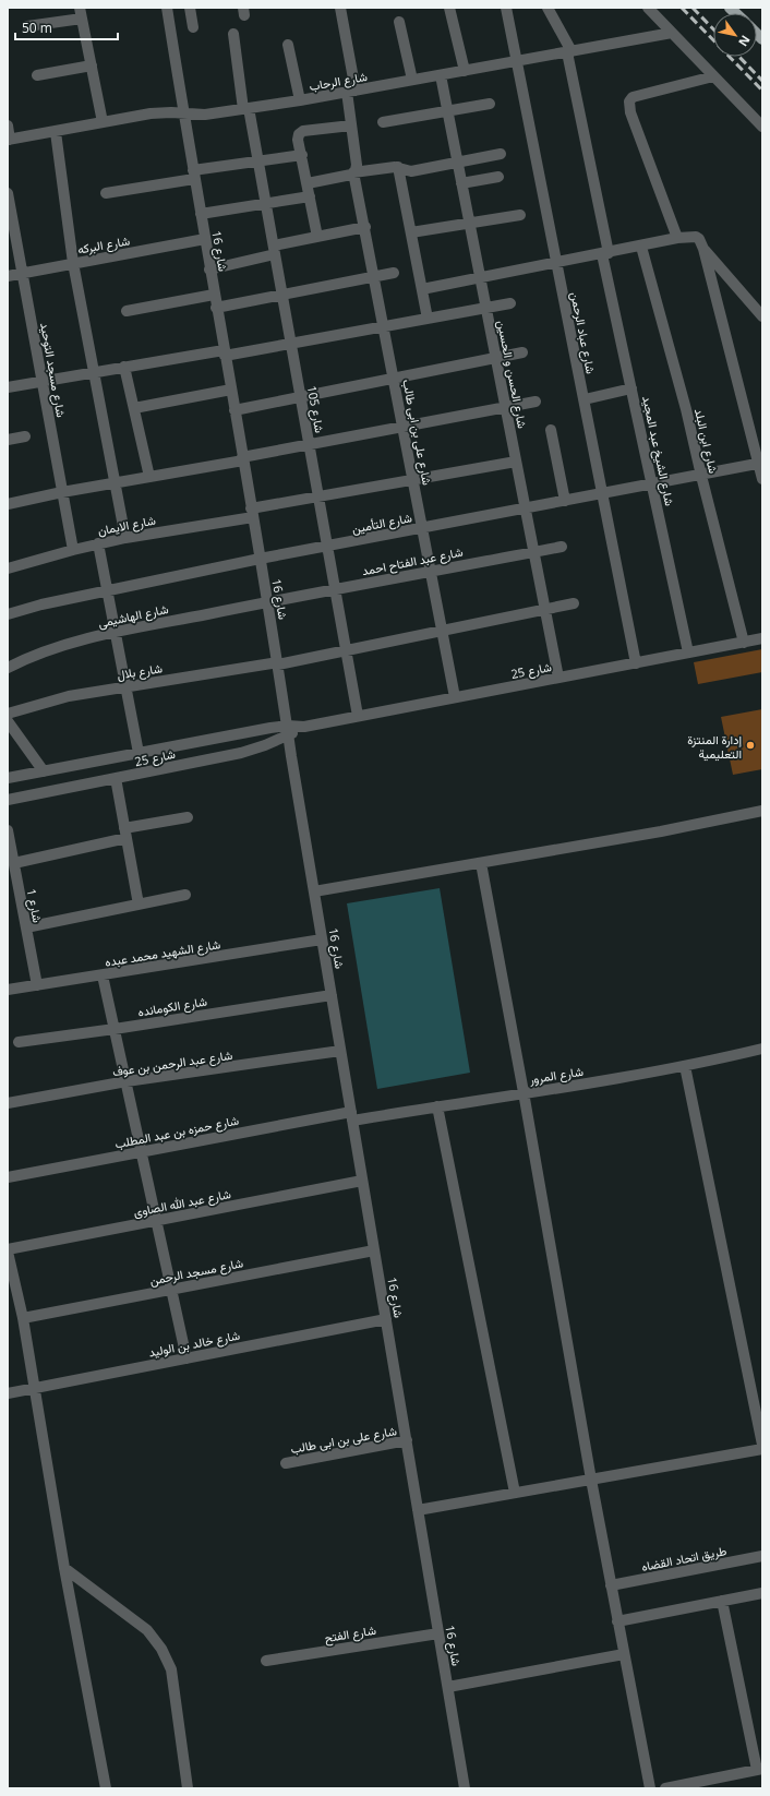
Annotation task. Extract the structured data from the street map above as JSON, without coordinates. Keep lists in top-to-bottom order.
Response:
{
  "streets": {
    "street": [
      "شارع الرحاب",
      "شارع البركه",
      "شارع 16",
      "شارع عباد الرحمن",
      "شارع مسجد التوحيد",
      "شارع الحسن و الحسين",
      "شارع 105",
      "شارع على بن ابى طالب",
      "شارع ابن البلد",
      "شارع الشيخ عبد المجيد",
      "شارع التأمين",
      "شارع الايمان",
      "شارع عبد الفتاح احمد",
      "شارع الهاشيمى",
      "شارع 25",
      "شارع بلال",
      "شارع 1",
      "شارع الشهيد محمد عبده",
      "شارع الكومانده",
      "شارع عبد الرحمن بن عوف",
      "شارع المرور",
      "شارع حمزه بن عبد المطلب",
      "شارع عبد الله الصاوى",
      "شارع مسجد الرحمن",
      "شارع خالد بن الوليد",
      "طريق اتحاد القضاه",
      "شارع الفتح"
    ]
  },
  "crossings": [
    ["شارع الرحاب", "شارع 16"],
    ["شارع الرحاب", "شارع عباد الرحمن"],
    ["شارع الرحاب", "شارع الحسن و الحسين"],
    ["شارع الرحاب", "شارع 105"],
    ["شارع الرحاب", "شارع على بن ابى طالب"],
    ["شارع الرحاب", "شارع الشيخ عبد المجيد"],
    ["شارع البركه", "شارع 16"],
    ["شارع البركه", "شارع مسجد التوحيد"],
    ["شارع 16", "شارع على بن ابى طالب"],
    ["شارع 16", "شارع التأمين"],
    ["شارع 16", "شارع الايمان"],
    ["شارع 16", "شارع عبد الفتاح احمد"],
    ["شارع 16", "شارع الهاشيمى"],
    ["شارع 16", "شارع 25"],
    ["شارع 16", "شارع بلال"],
    ["شارع 16", "شارع الشهيد محمد عبده"],
    ["شارع 16", "شارع الكومانده"],
    ["شارع 16", "شارع عبد الرحمن بن عوف"],
    ["شارع 16", "شارع المرور"],
    ["شارع 16", "شارع حمزه بن عبد المطلب"],
    ["شارع 16", "شارع عبد الله الصاوى"],
    ["شارع 16", "شارع مسجد الرحمن"],
    ["شارع 16", "شارع خالد بن الوليد"],
    ["شارع 16", "شارع الفتح"],
    ["شارع عباد الرحمن", "شارع التأمين"],
    ["شارع عباد الرحمن", "شارع 25"],
    ["شارع مسجد التوحيد", "شارع الايمان"],
    ["شارع الحسن و الحسين", "شارع التأمين"],
    ["شارع الحسن و الحسين", "شارع الايمان"],
    ["شارع الحسن و الحسين", "شارع عبد الفتاح احمد"],
    ["شارع الحسن و الحسين", "شارع 25"],
    ["شارع الحسن و الحسين", "شارع بلال"],
    ["شارع 105", "شارع التأمين"],
    ["شارع 105", "شارع الايمان"],
    ["شارع 105", "شارع عبد الفتاح احمد"],
    ["شارع 105", "شارع 25"],
    ["شارع 105", "شارع بلال"],
    ["شارع على بن ابى طالب", "شارع التأمين"],
    ["شارع على بن ابى طالب", "شارع الايمان"],
    ["شارع على بن ابى طالب", "شارع عبد الفتاح احمد"],
    ["شارع على بن ابى طالب", "شارع 25"],
    ["شارع على بن ابى طالب", "شارع بلال"],
    ["شارع ابن البلد", "شارع التأمين"],
    ["شارع ابن البلد", "شارع 25"],
    ["شارع الشيخ عبد المجيد", "شارع التأمين"],
    ["شارع الشيخ عبد المجيد", "شارع 25"],
    ["شارع عبد الفتاح احمد", "شارع الهاشيمى"],
    ["شارع 1", "شارع الشهيد محمد عبده"],
    ["شارع المرور", "شارع حمزه بن عبد المطلب"]
  ],
  "places": ["إدارة المنتزة التعليمية"],
  "scale_bar": "50 m",
  "north": "bottom right"
}
